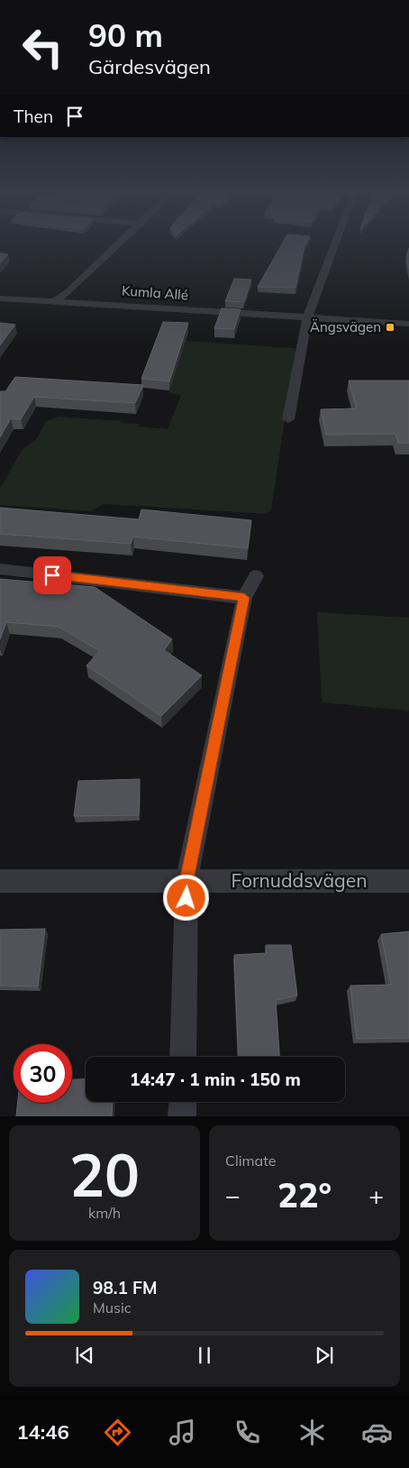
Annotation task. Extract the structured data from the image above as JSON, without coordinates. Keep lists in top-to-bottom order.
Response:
{
  "streets": {
    "street": ["Kumla Allé", "Fornuddsvägen"]
  },
  "places": {
    "transit": ["Ängsvägen"]
  },
  "page": {
    "turn": ["90 m", "Gärdesvägen"],
    "then": "Then",
    "limit": "30",
    "trip": "14:47 · 1 min · 150 m",
    "tile": [
      ["20", "km/h"],
      "Climate"
    ],
    "heat": ["−", "22°", "+"],
    "song": ["98.1 FM", "Music"],
    "tabs": "14:46"
  }
}
